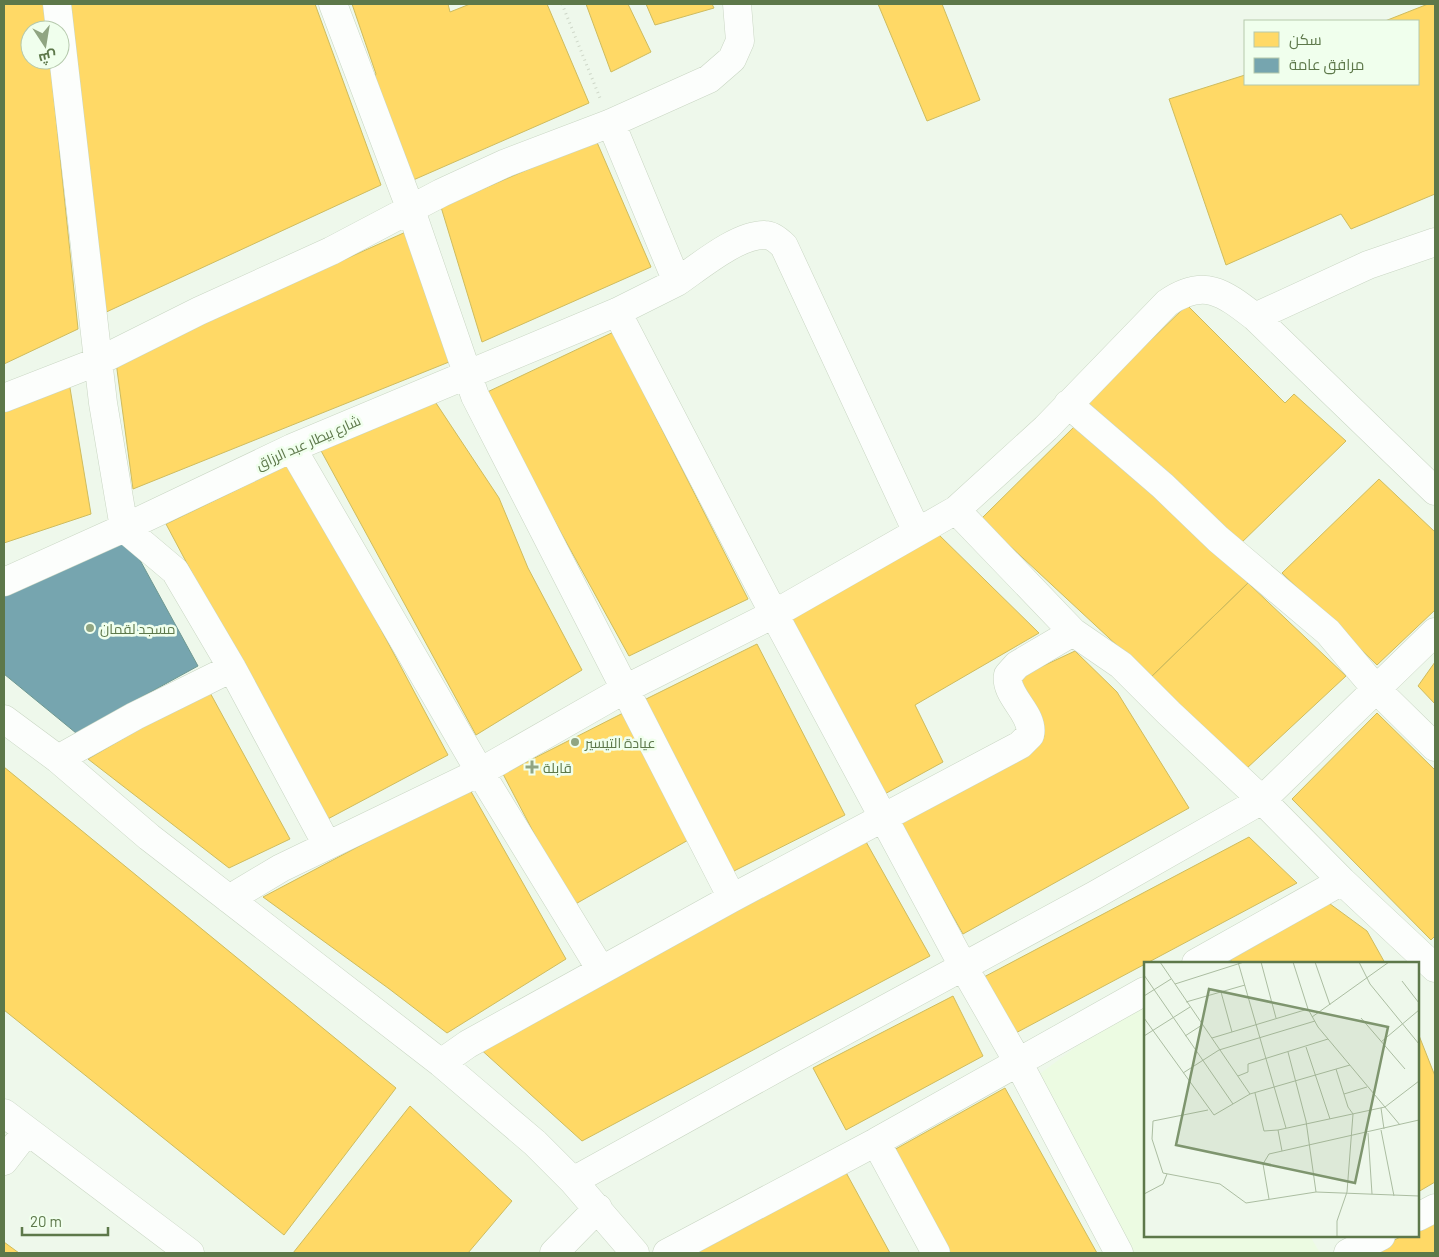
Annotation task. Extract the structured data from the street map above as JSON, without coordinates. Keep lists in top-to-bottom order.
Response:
{
  "streets": {
    "street": ["شارع بيطار عبد الرزاق"]
  },
  "places": {
    "other": ["مسجد لقمان", "عيادة التيسير"],
    "health": ["قابلة"]
  },
  "legend": ["سكن", "مرافق عامة"],
  "scale_bar": "20 m",
  "north": "bottom"
}
